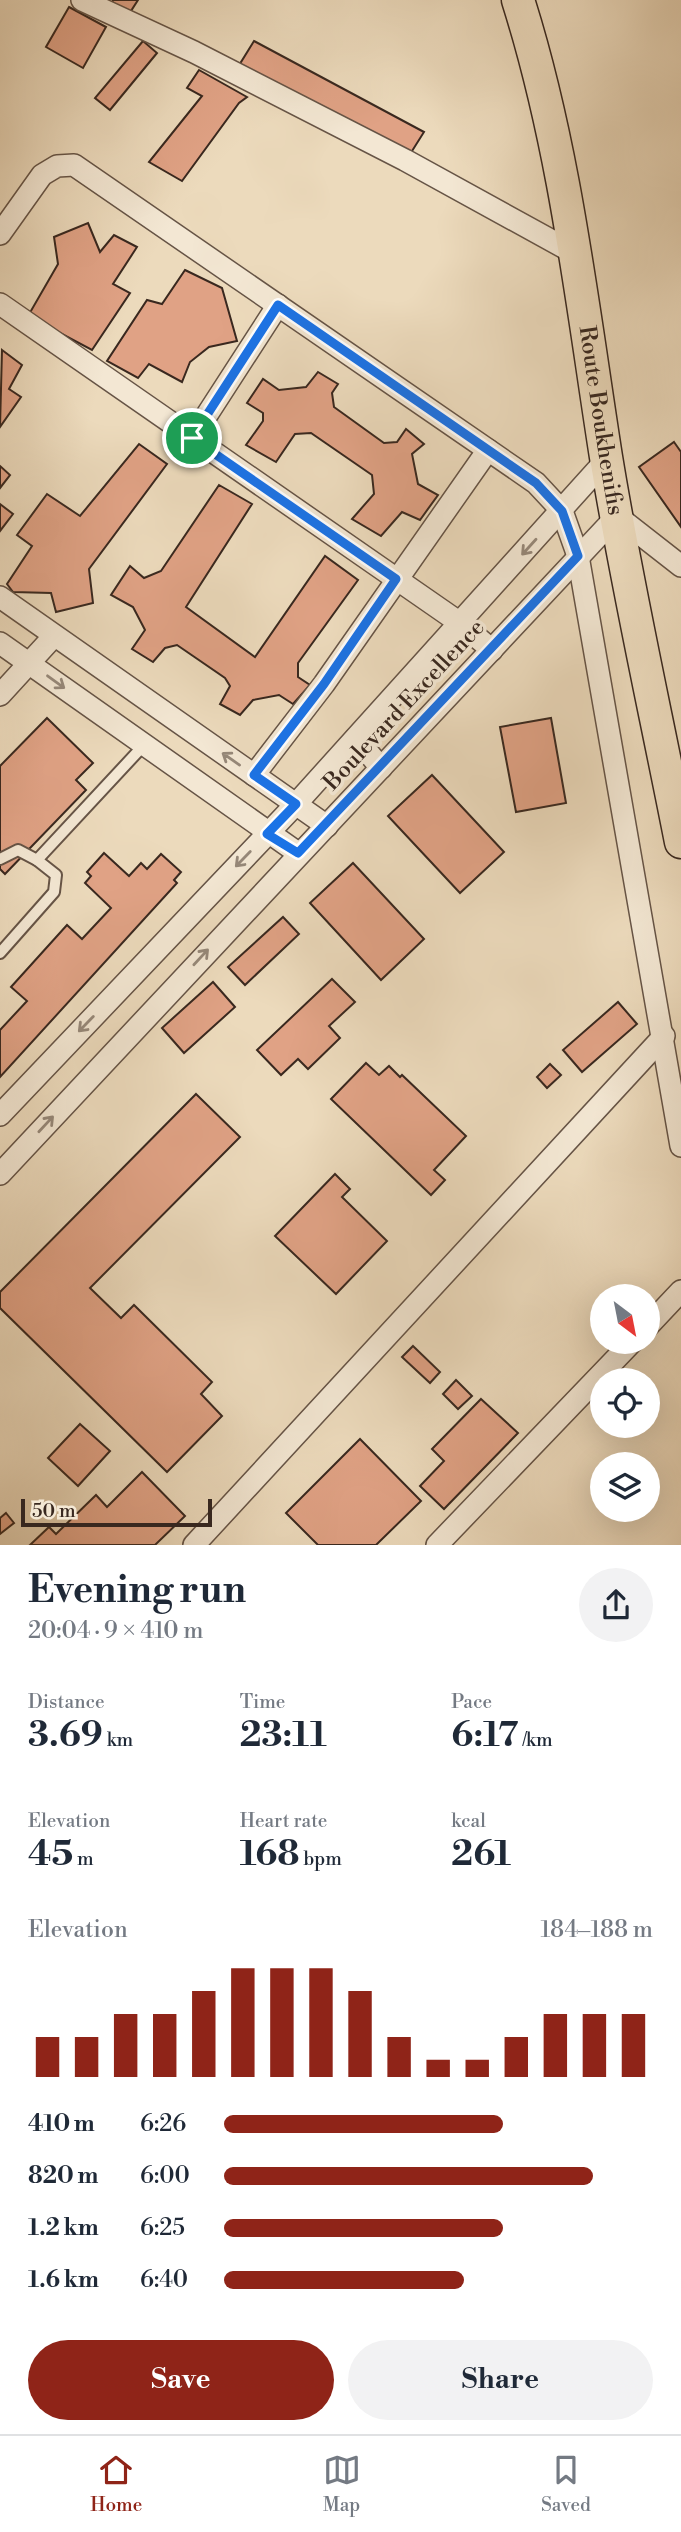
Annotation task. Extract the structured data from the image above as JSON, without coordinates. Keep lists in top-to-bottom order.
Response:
{
  "streets": {
    "main road": ["Route Boukhenifis"],
    "street": ["Boulevard Excellence"]
  },
  "crossings": [
    ["Route Boukhenifis", "Boulevard Excellence"]
  ],
  "scale_bar": "50 m",
  "north": "bottom right",
  "page": {
    "scale": "50 m",
    "heading": ["Evening run", "20:04 · 9 × 410 m"],
    "stats": [
      ["Distance", "3.69 km"],
      ["Time", "23:11"],
      ["Pace", "6:17 /km"],
      ["Elevation", "45 m"],
      ["Heart rate", "168 bpm"],
      ["kcal", "261"]
    ],
    "chart": ["Elevation", "184–188 m"],
    "list": [
      {
        "name": "410 m",
        "note": "6:26"
      },
      {
        "name": "820 m",
        "note": "6:00"
      },
      {
        "name": "1.2 km",
        "note": "6:25"
      },
      {
        "name": "1.6 km",
        "note": "6:40"
      }
    ],
    "buttons": ["Save", "Share"],
    "tabs": ["Home", "Map", "Saved"]
  }
}
